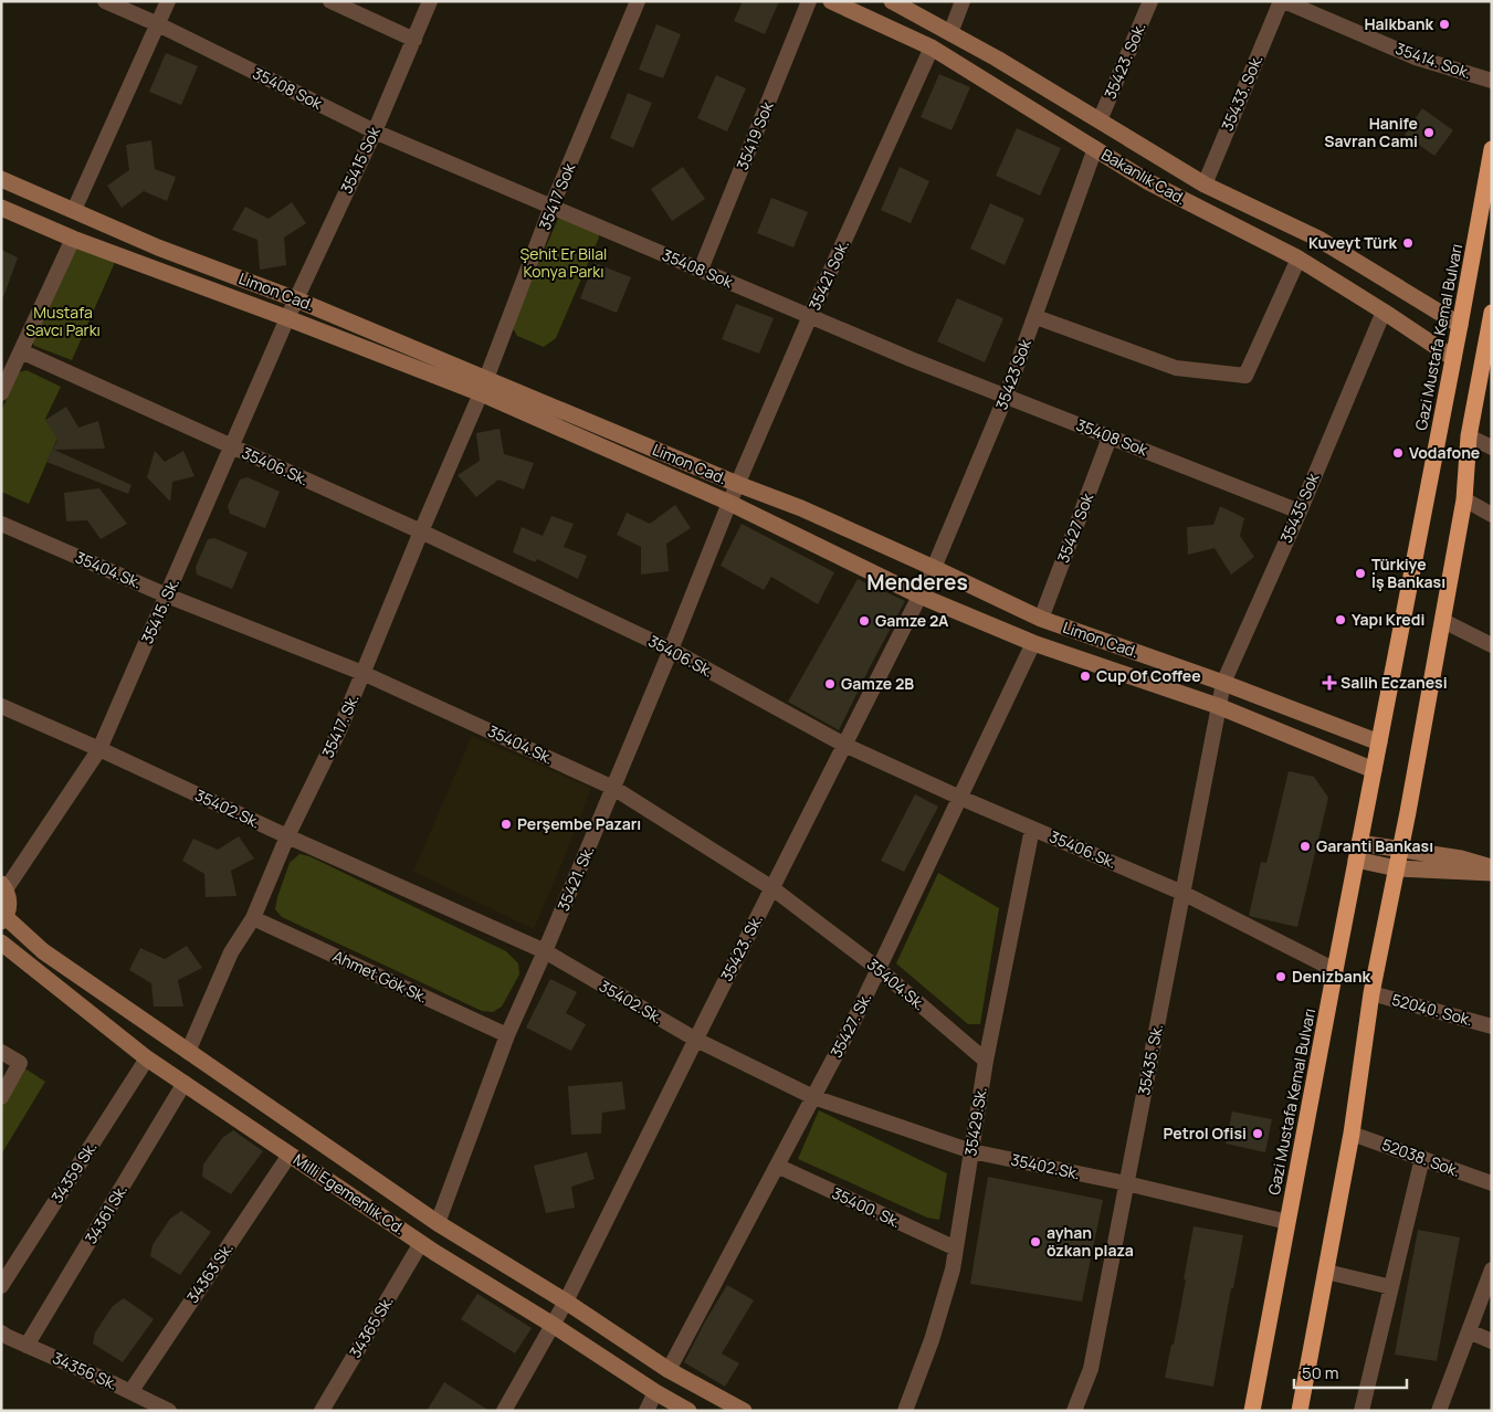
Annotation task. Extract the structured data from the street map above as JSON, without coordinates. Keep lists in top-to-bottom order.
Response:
{
  "streets": {
    "highway": ["Gazi Mustafa Kemal Bulvarı"],
    "street": [
      "35423. Sok.",
      "35414. Sok.",
      "35408 Sok",
      "35433. Sok.",
      "35419 Sok",
      "35415 Sok",
      "Bakanlık Cad.",
      "35417 Sok",
      "35421 Sok.",
      "Limon Cad.",
      "35423 Sok",
      "35406.Sk.",
      "35435 Sok",
      "35427 Sok",
      "35404.Sk.",
      "35415. Sk.",
      "35417. Sk.",
      "35402.Sk.",
      "35421. Sk.",
      "35423. Sk.",
      "Ahmet Gök Sk.",
      "52040. Sok.",
      "35427. Sk.",
      "35435. Sk.",
      "35429.Sk.",
      "52038. Sok.",
      "34359 Sk.",
      "Milli Egemenlik Cd.",
      "35400. Sk.",
      "34361 Sk.",
      "34363 Sk.",
      "34365 Sk.",
      "34356 Sk."
    ]
  },
  "crossings": [
    ["35423. Sok.", "Bakanlık Cad."],
    ["35414. Sok.", "35433. Sok."],
    ["35408 Sok", "35419 Sok"],
    ["35408 Sok", "35415 Sok"],
    ["35408 Sok", "35417 Sok"],
    ["35408 Sok", "35421 Sok."],
    ["35408 Sok", "35423 Sok"],
    ["35408 Sok", "35435 Sok"],
    ["35408 Sok", "35427 Sok"],
    ["35433. Sok.", "Bakanlık Cad."],
    ["35415 Sok", "Limon Cad."],
    ["35415 Sok", "35415. Sk."],
    ["Bakanlık Cad.", "35421 Sok."],
    ["Bakanlık Cad.", "Gazi Mustafa Kemal Bulvarı"],
    ["Bakanlık Cad.", "35423 Sok"],
    ["Bakanlık Cad.", "35435 Sok"],
    ["35417 Sok", "Limon Cad."],
    ["35417 Sok", "35417. Sk."],
    ["35421 Sok.", "Limon Cad."],
    ["35421 Sok.", "35421. Sk."],
    ["Limon Cad.", "Gazi Mustafa Kemal Bulvarı"],
    ["Limon Cad.", "35423 Sok"],
    ["Limon Cad.", "35435 Sok"],
    ["Limon Cad.", "35427 Sok"],
    ["Limon Cad.", "35415. Sk."],
    ["Limon Cad.", "35417. Sk."],
    ["Limon Cad.", "35421. Sk."],
    ["Limon Cad.", "35423. Sk."],
    ["Limon Cad.", "35427. Sk."],
    ["Limon Cad.", "35435. Sk."],
    ["Gazi Mustafa Kemal Bulvarı", "35406.Sk."],
    ["Gazi Mustafa Kemal Bulvarı", "35402.Sk."],
    ["35423 Sok", "35423. Sk."],
    ["35406.Sk.", "35415. Sk."],
    ["35406.Sk.", "35417. Sk."],
    ["35406.Sk.", "35421. Sk."],
    ["35406.Sk.", "35423. Sk."],
    ["35406.Sk.", "35427. Sk."],
    ["35406.Sk.", "35435. Sk."],
    ["35406.Sk.", "35429.Sk."],
    ["35435 Sok", "35435. Sk."],
    ["35404.Sk.", "35415. Sk."],
    ["35404.Sk.", "35417. Sk."],
    ["35404.Sk.", "35421. Sk."],
    ["35404.Sk.", "35423. Sk."],
    ["35404.Sk.", "35427. Sk."],
    ["35404.Sk.", "35429.Sk."],
    ["35415. Sk.", "35402.Sk."],
    ["35417. Sk.", "35402.Sk."],
    ["35417. Sk.", "Ahmet Gök Sk."],
    ["35402.Sk.", "35421. Sk."],
    ["35402.Sk.", "35423. Sk."],
    ["35402.Sk.", "35427. Sk."],
    ["35402.Sk.", "35435. Sk."],
    ["35402.Sk.", "35429.Sk."],
    ["35421. Sk.", "Ahmet Gök Sk."],
    ["35423. Sk.", "Milli Egemenlik Cd."],
    ["35427. Sk.", "35400. Sk."],
    ["35429.Sk.", "35400. Sk."],
    ["34359 Sk.", "Milli Egemenlik Cd."],
    ["Milli Egemenlik Cd.", "34361 Sk."],
    ["Milli Egemenlik Cd.", "34363 Sk."],
    ["Milli Egemenlik Cd.", "34365 Sk."],
    ["34361 Sk.", "34356 Sk."],
    ["34363 Sk.", "34356 Sk."]
  ],
  "districts": ["Menderes"],
  "parks": ["Şehit Er Bilal Konya Parkı", "Mustafa Savcı Parkı"],
  "places": {
    "other": [
      "Halkbank",
      "Hanife Savran Cami",
      "Kuveyt Türk",
      "Vodafone",
      "Türkiye İş Bankası",
      "Yapı Kredi",
      "Gamze 2A",
      "Cup Of Coffee",
      "Gamze 2B",
      "Perşembe Pazarı",
      "Garanti Bankası",
      "Denizbank",
      "Petrol Ofisi",
      "ayhan özkan plaza"
    ],
    "health": ["Salih Eczanesi"]
  },
  "scale_bar": "50 m"
}
